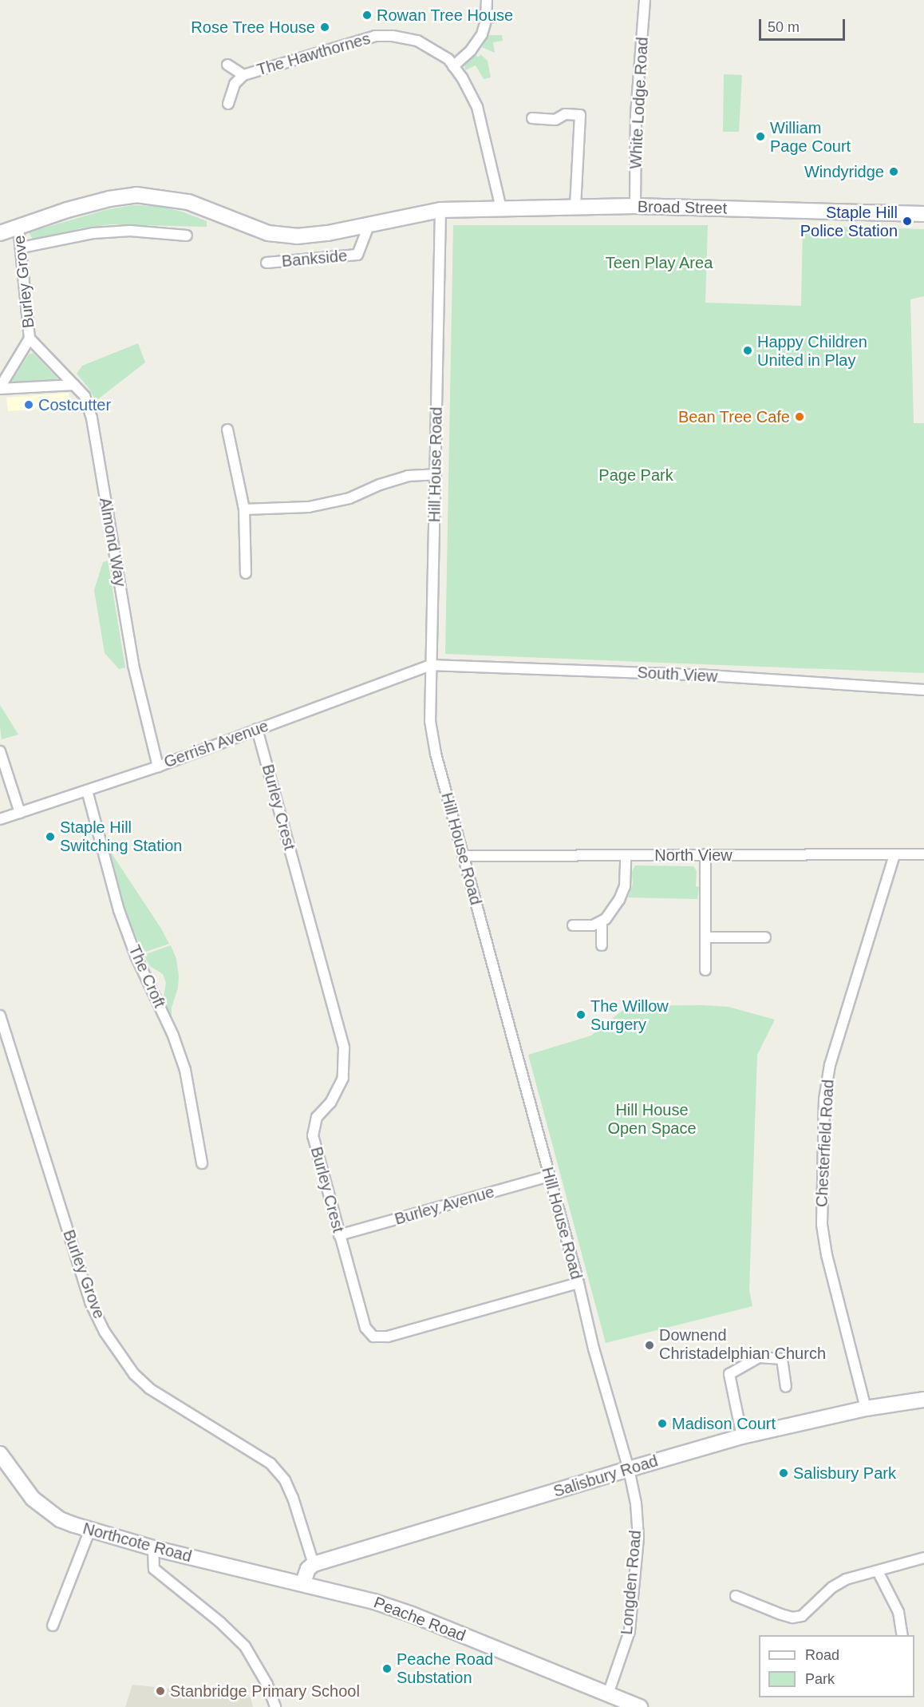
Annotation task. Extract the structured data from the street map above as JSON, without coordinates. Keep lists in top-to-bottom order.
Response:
{
  "streets": {
    "street": [
      "The Hawthornes",
      "White Lodge Road",
      "Broad Street",
      "Bankside",
      "Burley Grove",
      "Hill House Road",
      "Almond Way",
      "South View",
      "Gerrish Avenue",
      "Burley Crest",
      "North View",
      "The Croft",
      "Chesterfield Road",
      "Burley Avenue",
      "Salisbury Road",
      "Northcote Road",
      "Longden Road",
      "Peache Road"
    ]
  },
  "crossings": [
    ["The Hawthornes", "Broad Street"],
    ["White Lodge Road", "Broad Street"],
    ["Broad Street", "Bankside"],
    ["Broad Street", "Burley Grove"],
    ["Broad Street", "Hill House Road"],
    ["Burley Grove", "Almond Way"],
    ["Burley Grove", "Salisbury Road"],
    ["Hill House Road", "South View"],
    ["Hill House Road", "Gerrish Avenue"],
    ["Hill House Road", "Burley Crest"],
    ["Hill House Road", "North View"],
    ["Hill House Road", "Burley Avenue"],
    ["Hill House Road", "Salisbury Road"],
    ["Hill House Road", "Longden Road"],
    ["Almond Way", "Gerrish Avenue"],
    ["South View", "Gerrish Avenue"],
    ["Gerrish Avenue", "Burley Crest"],
    ["Gerrish Avenue", "The Croft"],
    ["Burley Crest", "Burley Avenue"],
    ["North View", "Chesterfield Road"],
    ["Chesterfield Road", "Salisbury Road"],
    ["Salisbury Road", "Longden Road"],
    ["Northcote Road", "Peache Road"],
    ["Longden Road", "Peache Road"]
  ],
  "parks": ["Teen Play Area", "Page Park", "Hill House Open Space"],
  "places": [
    "Rowan Tree House",
    "Rose Tree House",
    "William Page Court",
    "Windyridge",
    "Staple Hill Police Station",
    "Happy Children United in Play",
    "Costcutter",
    "Bean Tree Cafe",
    "Staple Hill Switching Station",
    "The Willow Surgery",
    "Downend Christadelphian Church",
    "Madison Court",
    "Salisbury Park",
    "Peache Road Substation",
    "Stanbridge Primary School"
  ],
  "legend": ["Road", "Park"],
  "scale_bar": "50 m"
}
